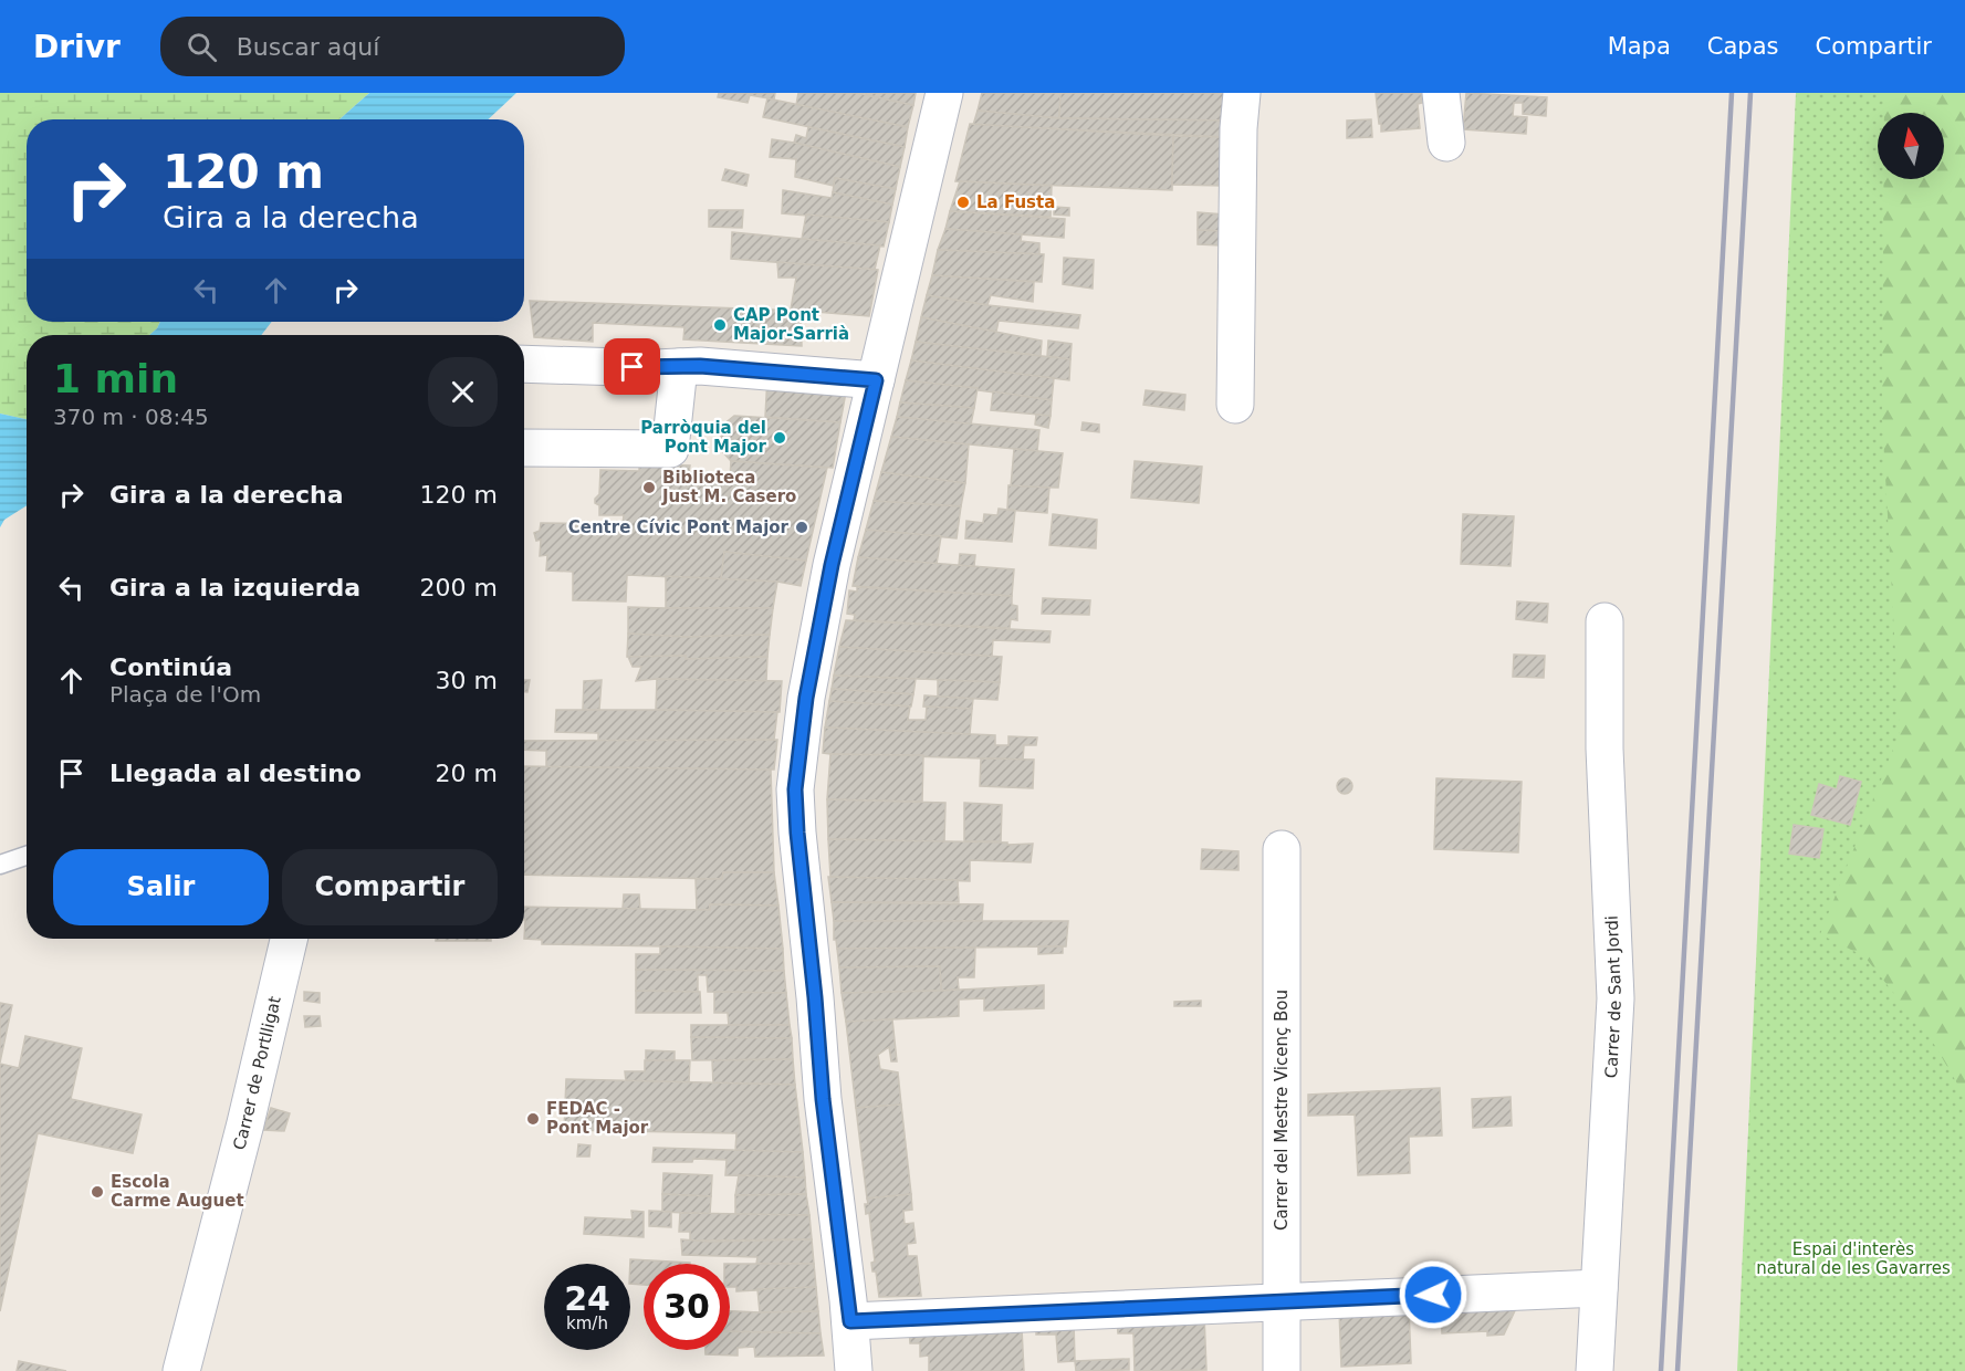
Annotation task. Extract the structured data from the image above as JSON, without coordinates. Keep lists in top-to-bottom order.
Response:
{
  "streets": {
    "street": ["Carrer de Sant Jordi", "Carrer de Portlligat", "Carrer del Mestre Vicenç Bou"]
  },
  "parks": ["Espai d'interès natural de les Gavarres"],
  "places": [
    "La Fusta",
    "CAP Pont Major-Sarrià",
    "Parròquia del Pont Major",
    "Biblioteca Just M. Casero",
    "Centre Cívic Pont Major",
    "FEDAC - Pont Major",
    "Escola Carme Auguet"
  ],
  "north": "top",
  "page": {
    "header": "Drivr",
    "search": "Buscar aquí",
    "nav": ["Mapa", "Capas", "Compartir"],
    "turn": ["120 m", "Gira a la derecha"],
    "heading": ["1 min", "370 m · 08:45"],
    "list": [
      {
        "name": "Gira a la derecha",
        "value": "120 m"
      },
      {
        "name": "Gira a la izquierda",
        "value": "200 m"
      },
      {
        "name": "Continúa",
        "note": "Plaça de l'Om",
        "value": "30 m"
      },
      {
        "name": "Llegada al destino",
        "value": "20 m"
      }
    ],
    "buttons": ["Salir", "Compartir"],
    "speed": "24 km/h",
    "limit": "30"
  }
}
